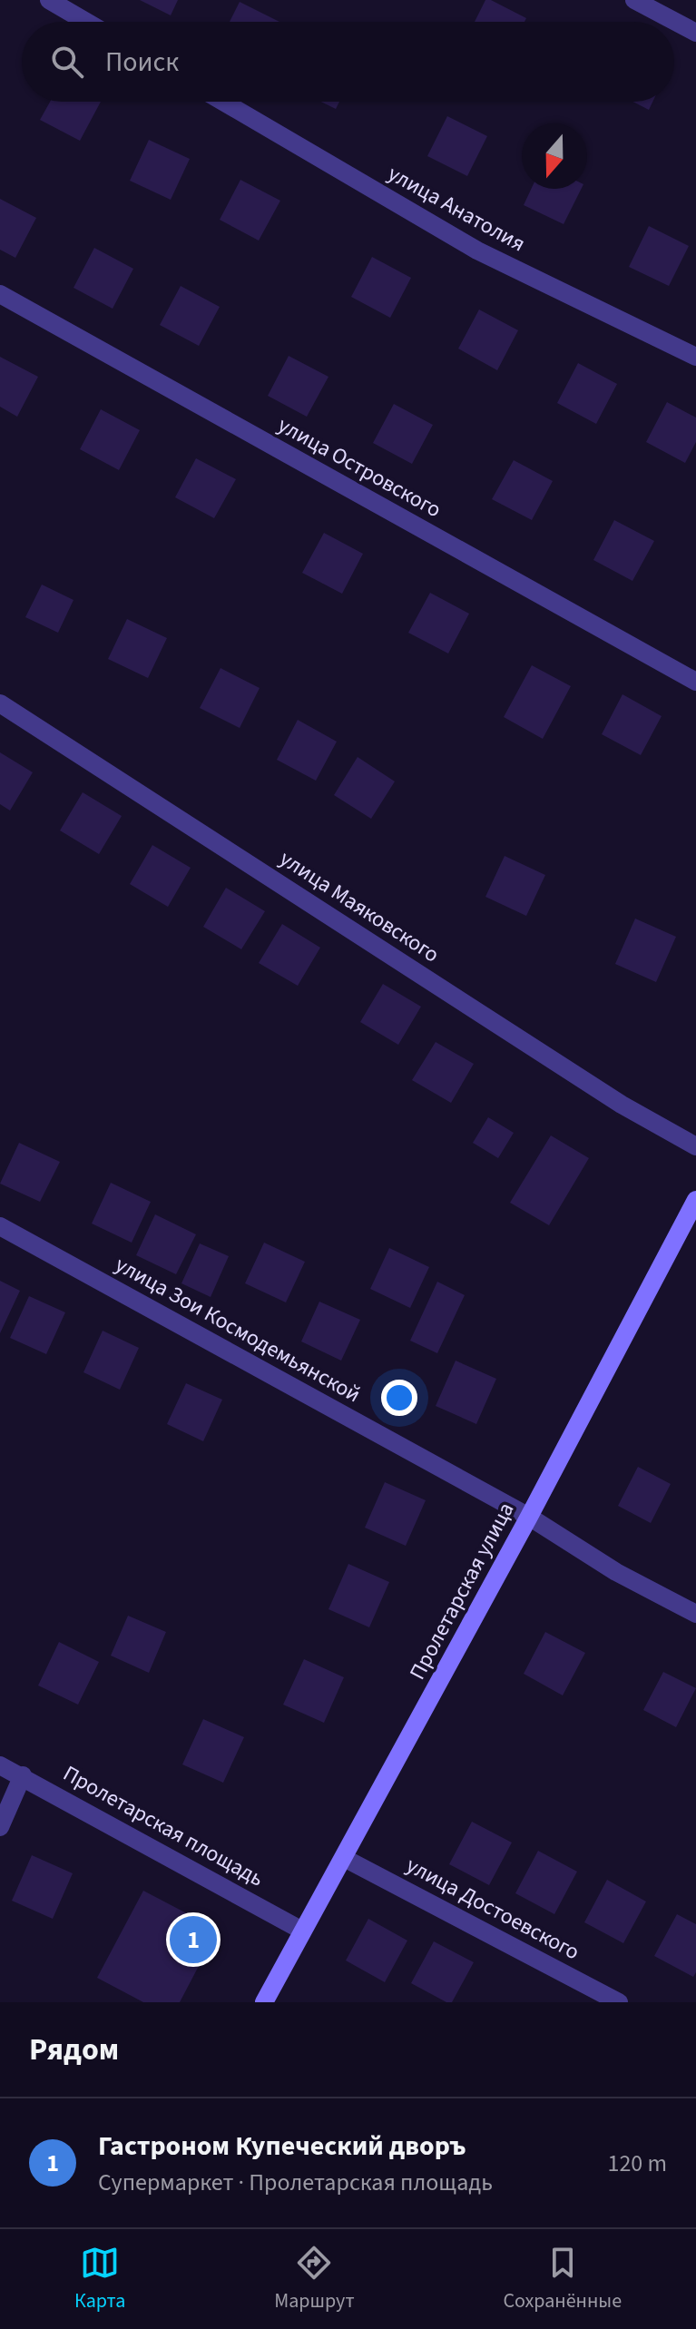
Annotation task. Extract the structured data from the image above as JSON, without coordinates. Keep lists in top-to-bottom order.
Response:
{
  "streets": {
    "street": [
      "улица Анатолия",
      "улица Островского",
      "улица Маяковского",
      "улица Зои Космодемьянской",
      "Пролетарская улица",
      "Пролетарская площадь",
      "улица Достоевского"
    ]
  },
  "crossings": [
    ["улица Зои Космодемьянской", "Пролетарская улица"],
    ["Пролетарская улица", "Пролетарская площадь"],
    ["Пролетарская улица", "улица Достоевского"]
  ],
  "north": "bottom",
  "page": {
    "search": "Поиск",
    "pins": "1",
    "heading": "Рядом",
    "list": [
      {
        "mark": "1",
        "name": "Гастроном Купеческий дворъ",
        "note": "Супермаркет · Пролетарская площадь",
        "value": "120 m"
      }
    ],
    "nav": ["Карта", "Маршрут", "Сохранённые"]
  }
}
